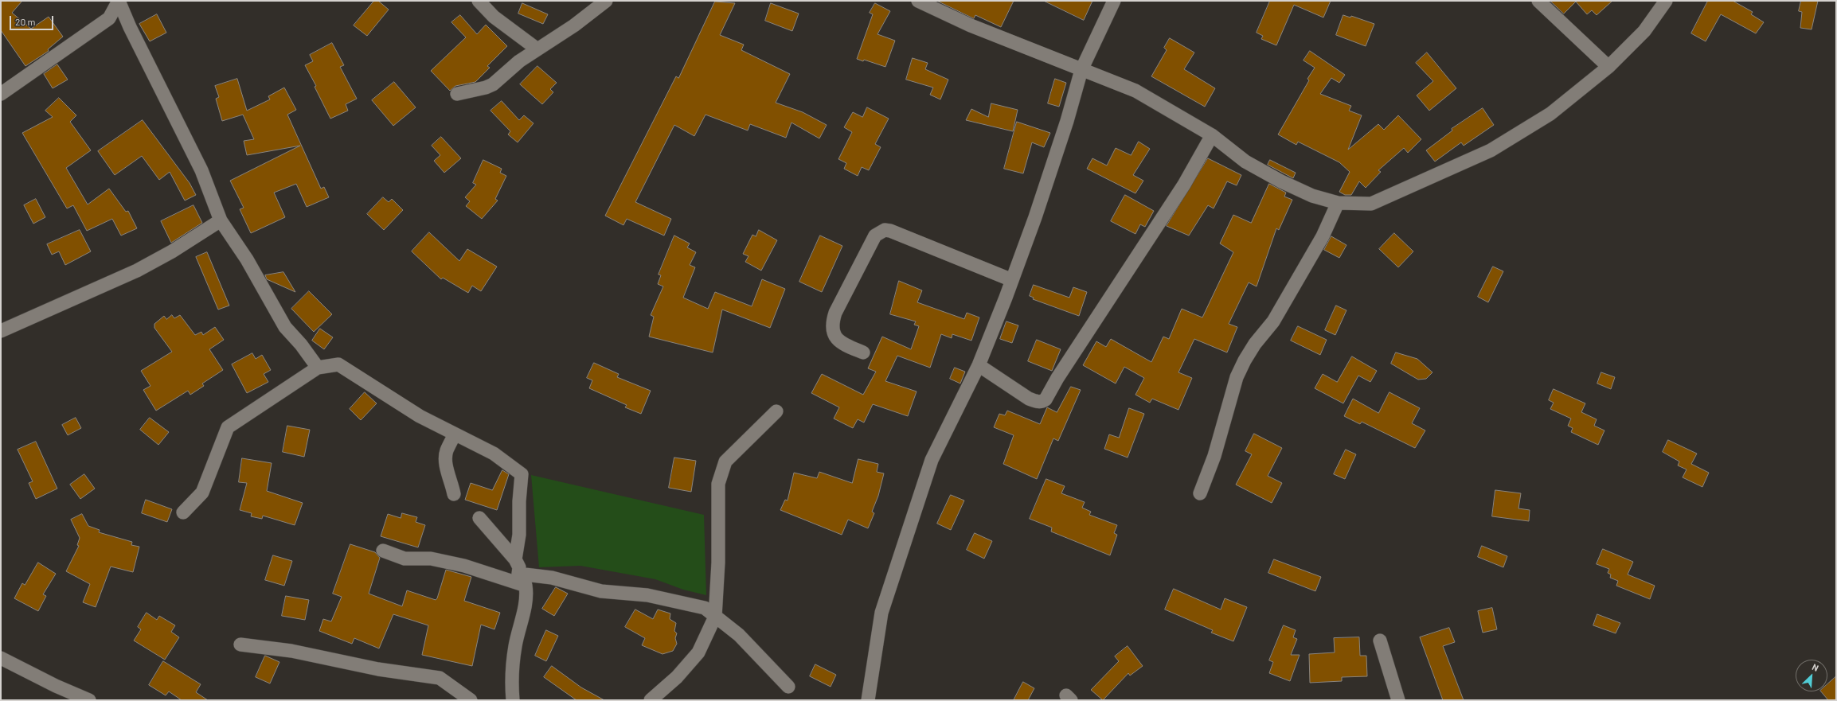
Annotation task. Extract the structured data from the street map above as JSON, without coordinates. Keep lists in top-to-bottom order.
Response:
{
  "scale_bar": "20 m",
  "north": "top right"
}
